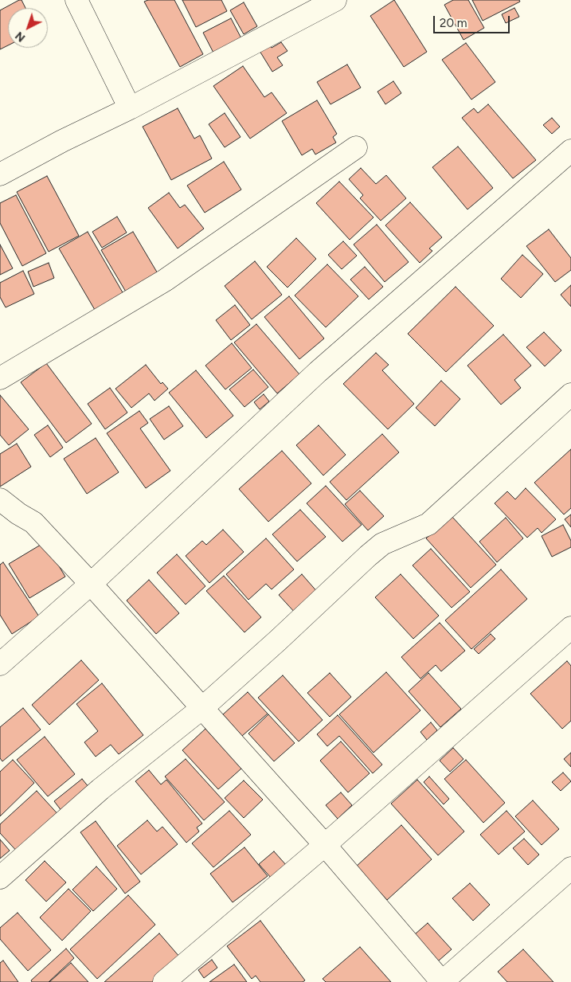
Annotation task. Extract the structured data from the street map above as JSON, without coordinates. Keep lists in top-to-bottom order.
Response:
{
  "scale_bar": "20 m",
  "north": "bottom left"
}
